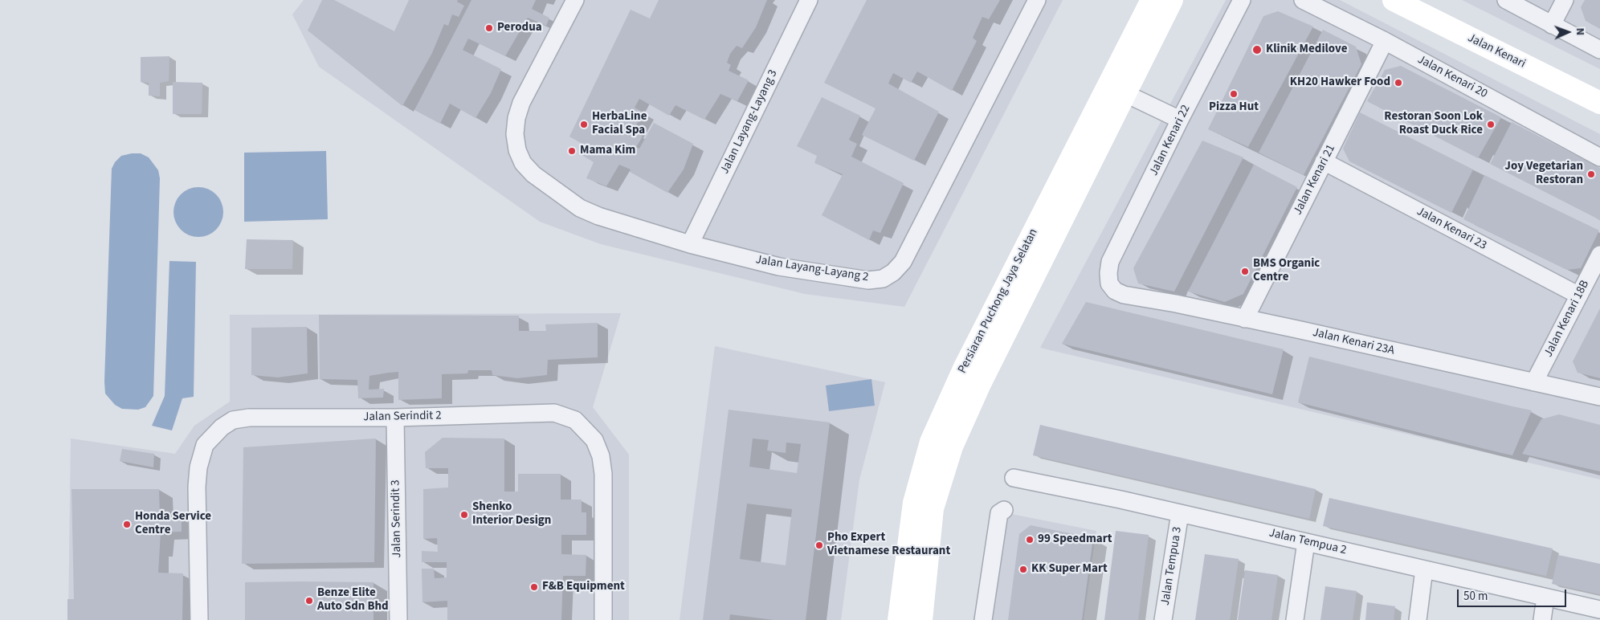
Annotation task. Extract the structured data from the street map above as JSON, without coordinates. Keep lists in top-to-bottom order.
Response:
{
  "streets": {
    "main road": ["Jalan Kenari", "Persiaran Puchong Jaya Selatan"],
    "street": [
      "Jalan Kenari 20",
      "Jalan Layang-Layang 3",
      "Jalan Kenari 22",
      "Jalan Kenari 21",
      "Jalan Kenari 23",
      "Jalan Layang-Layang 2",
      "Jalan Kenari 18B",
      "Jalan Kenari 23A",
      "Jalan Serindit 2",
      "Jalan Serindit 3",
      "Jalan Tempua 2",
      "Jalan Tempua 3"
    ]
  },
  "crossings": [
    ["Jalan Kenari 20", "Jalan Kenari 21"],
    ["Jalan Layang-Layang 3", "Jalan Layang-Layang 2"],
    ["Jalan Kenari 22", "Jalan Kenari 23A"],
    ["Jalan Kenari 21", "Jalan Kenari 23"],
    ["Jalan Kenari 21", "Jalan Kenari 23A"],
    ["Jalan Kenari 23", "Jalan Kenari 18B"],
    ["Jalan Kenari 18B", "Jalan Kenari 23A"],
    ["Jalan Serindit 2", "Jalan Serindit 3"],
    ["Jalan Tempua 2", "Jalan Tempua 3"]
  ],
  "places": [
    "Perodua",
    "Klinik Medilove",
    "KH20 Hawker Food",
    "Pizza Hut",
    "HerbaLine Facial Spa",
    "Restoran Soon Lok Roast Duck Rice",
    "Mama Kim",
    "Joy Vegetarian Restoran",
    "BMS Organic Centre",
    "Shenko Interior Design",
    "Honda Service Centre",
    "99 Speedmart",
    "Pho Expert Vietnamese Restaurant",
    "KK Super Mart",
    "F&B Equipment",
    "Benze Elite Auto Sdn Bhd"
  ],
  "scale_bar": "50 m",
  "north": "right"
}
